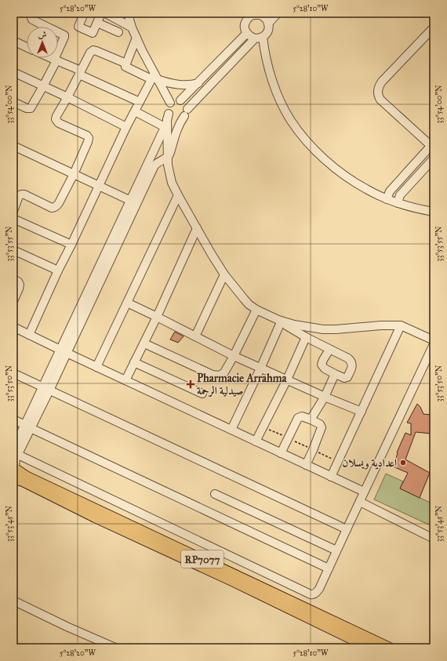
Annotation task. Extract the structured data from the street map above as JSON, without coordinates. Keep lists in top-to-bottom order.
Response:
{
  "streets": {
    "main road": ["RP7077"]
  },
  "places": {
    "health": ["Pharmacie Arrahma صيدلية الرحمة"],
    "other": ["اعدادية ويسلان"]
  },
  "north": "top",
  "coordinates": [
    "5°28'20\"W",
    "5°28'10\"W",
    "33°54'00\"N",
    "33°53'55\"N",
    "33°53'50\"N",
    "33°53'45\"N"
  ]
}
